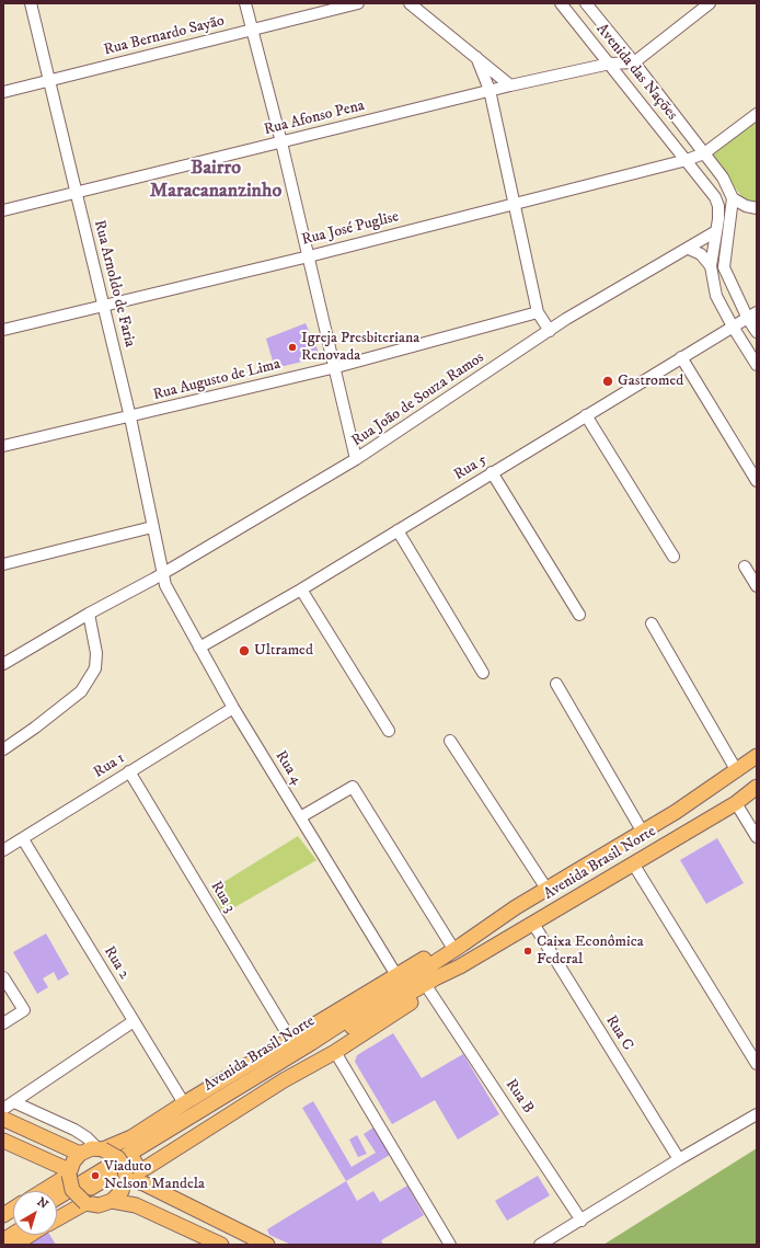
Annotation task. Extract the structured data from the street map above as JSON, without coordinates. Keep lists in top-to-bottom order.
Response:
{
  "streets": {
    "main road": ["Avenida Brasil Norte"],
    "street": [
      "Rua Bernardo Sayão",
      "Avenida das Nações",
      "Rua Afonso Pena",
      "Rua José Puglise",
      "Rua Arnoldo de Faria",
      "Rua Augusto de Lima",
      "Rua João de Souza Ramos",
      "Rua 5",
      "Rua 1",
      "Rua 4",
      "Rua 3",
      "Rua 2",
      "Rua C",
      "Rua B"
    ]
  },
  "crossings": [
    ["Rua Bernardo Sayão", "Rua Arnoldo de Faria"],
    ["Avenida das Nações", "Rua Afonso Pena"],
    ["Avenida das Nações", "Rua José Puglise"],
    ["Avenida das Nações", "Rua João de Souza Ramos"],
    ["Avenida das Nações", "Rua 5"],
    ["Rua Afonso Pena", "Rua Arnoldo de Faria"],
    ["Rua José Puglise", "Rua Arnoldo de Faria"],
    ["Rua Arnoldo de Faria", "Rua Augusto de Lima"],
    ["Rua Arnoldo de Faria", "Rua João de Souza Ramos"],
    ["Rua Arnoldo de Faria", "Rua 4"],
    ["Rua João de Souza Ramos", "Rua 4"],
    ["Rua 5", "Rua 4"],
    ["Rua 1", "Rua 4"],
    ["Rua 1", "Rua 3"],
    ["Rua 1", "Rua 2"],
    ["Rua 4", "Avenida Brasil Norte"],
    ["Avenida Brasil Norte", "Rua 3"],
    ["Avenida Brasil Norte", "Rua 2"],
    ["Avenida Brasil Norte", "Rua C"],
    ["Avenida Brasil Norte", "Rua B"]
  ],
  "districts": ["Bairro Maracananzinho"],
  "places": [
    "Igreja Presbiteriana Renovada",
    "Gastromed",
    "Ultramed",
    "Caixa Econômica Federal",
    "Viaduto Nelson Mandela"
  ],
  "north": "top right"
}
